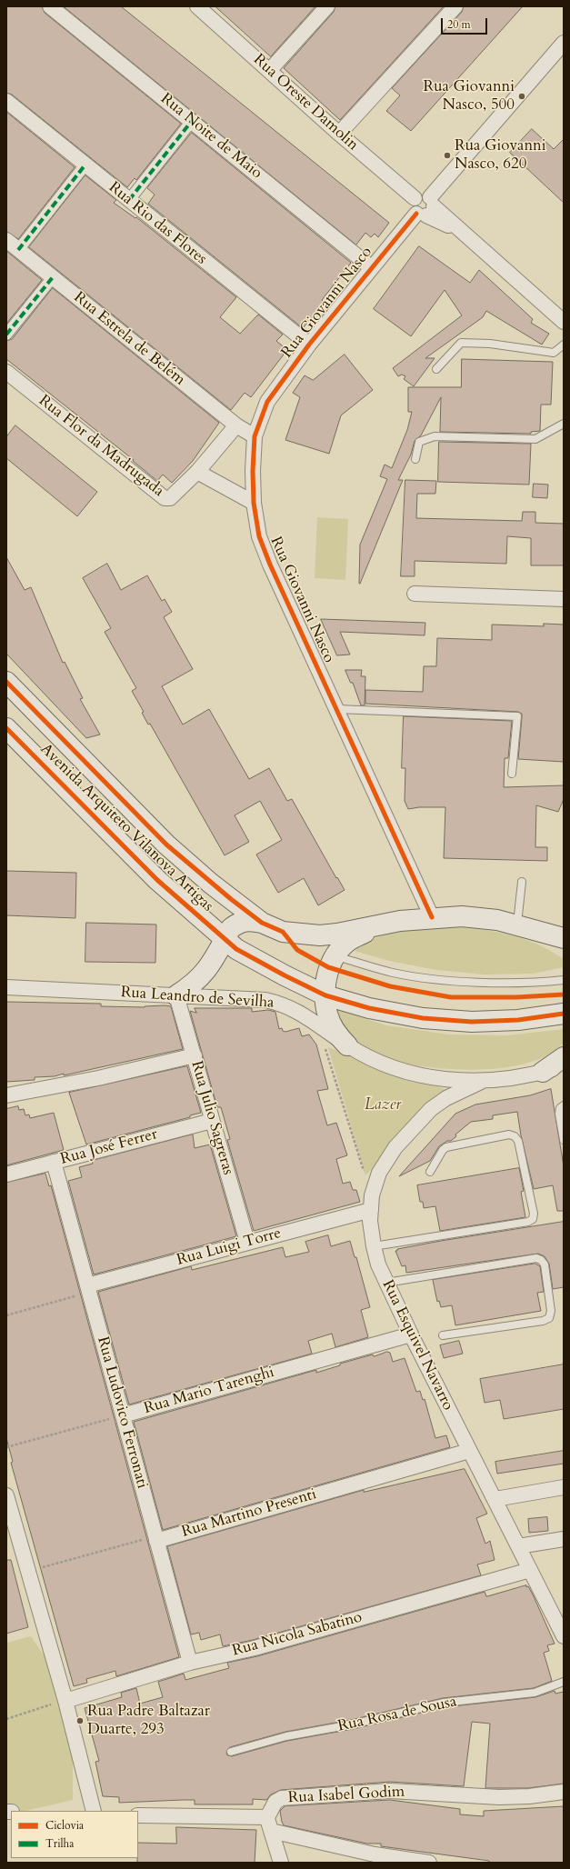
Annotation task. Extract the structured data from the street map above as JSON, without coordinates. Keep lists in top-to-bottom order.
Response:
{
  "streets": {
    "main road": ["Avenida Arquiteto Vilanova Artigas"],
    "street": [
      "Rua Oreste Damolin",
      "Rua Noite de Maio",
      "Rua Rio das Flores",
      "Rua Giovanni Nasco",
      "Rua Estrela de Belém",
      "Rua Flor da Madrugada",
      "Rua Leandro de Sevilha",
      "Rua Julio Sagreras",
      "Rua José Ferrer",
      "Rua Luigi Torre",
      "Rua Esquivel Navarro",
      "Rua Mario Tarenghi",
      "Rua Ludovico Ferronati",
      "Rua Martino Presenti",
      "Rua Nicola Sabatino",
      "Rua Isabel Godim"
    ],
    "lane": ["Rua Rosa de Sousa"]
  },
  "crossings": [
    ["Rua Oreste Damolin", "Rua Giovanni Nasco"],
    ["Rua Noite de Maio", "Rua Giovanni Nasco"],
    ["Rua Rio das Flores", "Rua Giovanni Nasco"],
    ["Rua Giovanni Nasco", "Rua Estrela de Belém"],
    ["Rua Giovanni Nasco", "Avenida Arquiteto Vilanova Artigas"],
    ["Rua Estrela de Belém", "Rua Flor da Madrugada"],
    ["Rua Leandro de Sevilha", "Rua Julio Sagreras"],
    ["Rua Leandro de Sevilha", "Rua Esquivel Navarro"],
    ["Rua Julio Sagreras", "Rua José Ferrer"],
    ["Rua Julio Sagreras", "Rua Luigi Torre"],
    ["Rua José Ferrer", "Rua Ludovico Ferronati"],
    ["Rua Luigi Torre", "Rua Esquivel Navarro"],
    ["Rua Luigi Torre", "Rua Ludovico Ferronati"],
    ["Rua Esquivel Navarro", "Rua Mario Tarenghi"],
    ["Rua Esquivel Navarro", "Rua Martino Presenti"],
    ["Rua Esquivel Navarro", "Rua Nicola Sabatino"],
    ["Rua Mario Tarenghi", "Rua Ludovico Ferronati"],
    ["Rua Ludovico Ferronati", "Rua Martino Presenti"],
    ["Rua Ludovico Ferronati", "Rua Nicola Sabatino"]
  ],
  "parks": ["Lazer"],
  "places": ["Rua Giovanni Nasco, 500", "Rua Giovanni Nasco, 620", "Rua Padre Baltazar Duarte, 293"],
  "legend": ["Ciclovia", "Trilha"],
  "scale_bar": "20 m"
}
